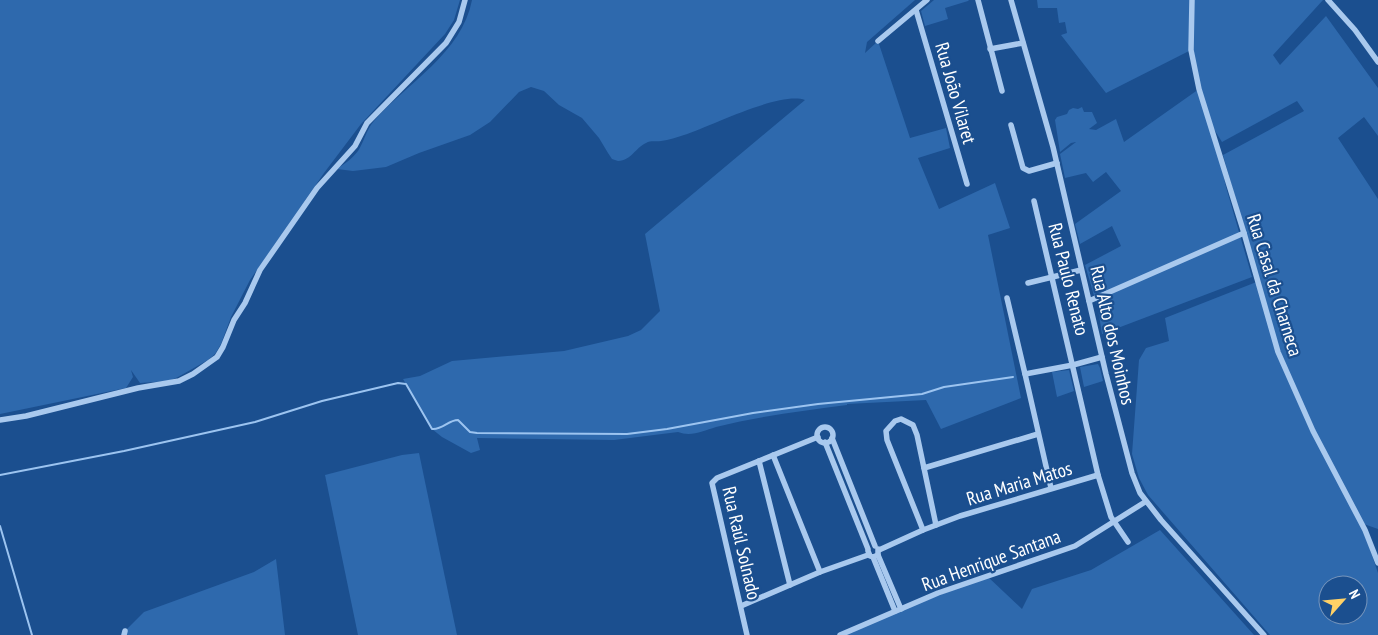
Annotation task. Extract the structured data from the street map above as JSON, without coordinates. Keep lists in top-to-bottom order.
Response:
{
  "streets": {
    "street": [
      "Rua João Vilaret",
      "Rua Paulo Renato",
      "Rua Casal da Charneca",
      "Rua Alto dos Moinhos",
      "Rua Maria Matos",
      "Rua Raúl Solnado",
      "Rua Henrique Santana"
    ]
  },
  "crossings": [
    ["Rua Paulo Renato", "Rua Maria Matos"],
    ["Rua Alto dos Moinhos", "Rua Henrique Santana"],
    ["Rua Maria Matos", "Rua Raúl Solnado"],
    ["Rua Maria Matos", "Rua Henrique Santana"]
  ],
  "north": "top right"
}
